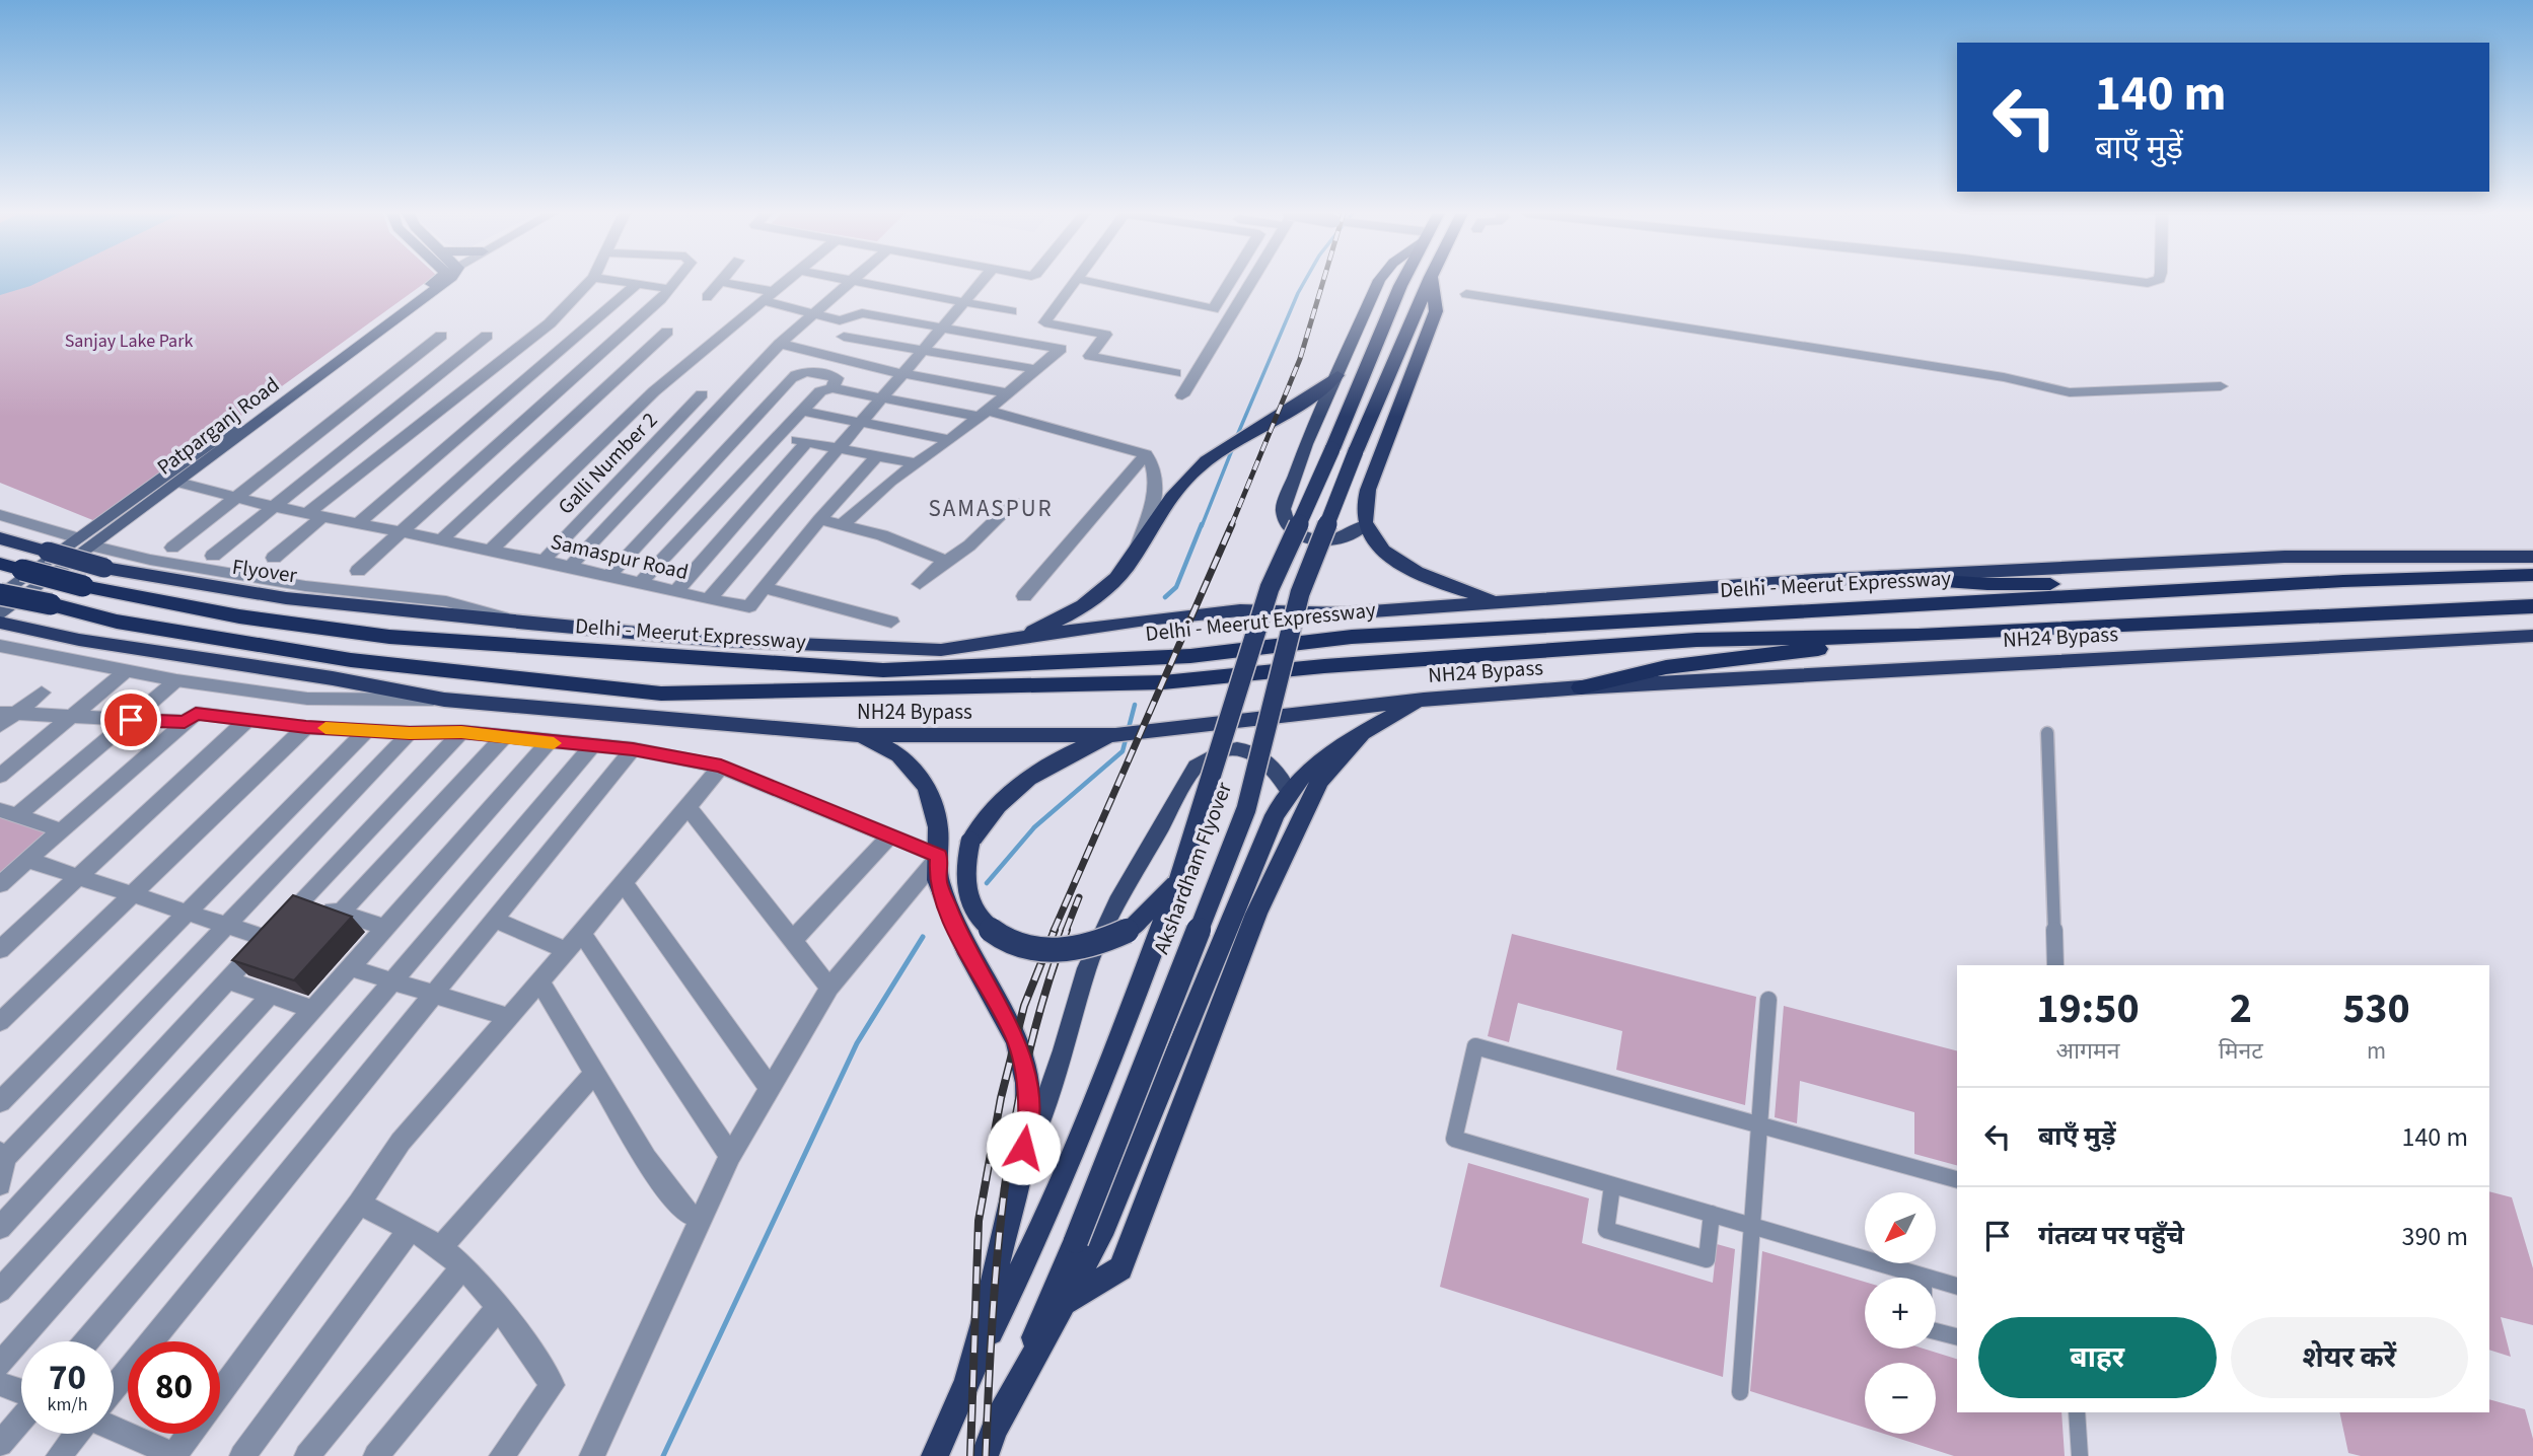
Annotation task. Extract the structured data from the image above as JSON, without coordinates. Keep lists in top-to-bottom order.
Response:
{
  "streets": {
    "highway": [
      "Flyover",
      "Delhi - Meerut Expressway",
      "NH24 Bypass",
      "Akshardham Flyover"
    ],
    "main road": ["Patparganj Road"],
    "street": ["Galli Number 2", "Samaspur Road"]
  },
  "crossings": [
    ["Patparganj Road", "Samaspur Road"],
    ["Galli Number 2", "Samaspur Road"]
  ],
  "districts": ["SAMASPUR"],
  "parks": ["Sanjay Lake Park"],
  "north": "bottom left",
  "page": {
    "turn": ["140 m", "बाएँ मुड़ें"],
    "eta": [
      "19:50",
      "आगमन",
      "2",
      "मिनट",
      "530",
      "m"
    ],
    "list": [
      {
        "name": "बाएँ मुड़ें",
        "value": "140 m"
      },
      {
        "name": "गंतव्य पर पहुँचे",
        "value": "390 m"
      }
    ],
    "map_buttons": ["+", "−"],
    "buttons": ["बाहर", "शेयर करें"],
    "speed": "70 km/h",
    "limit": "80"
  }
}
